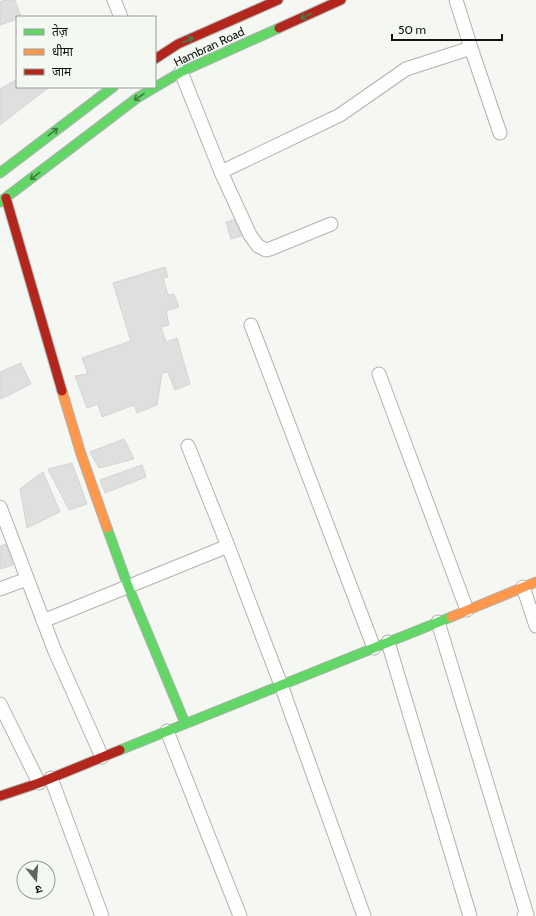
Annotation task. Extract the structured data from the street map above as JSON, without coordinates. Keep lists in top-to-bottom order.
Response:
{
  "streets": {
    "street": ["Hambran Road"]
  },
  "legend": ["तेज़", "धीमा", "जाम"],
  "scale_bar": "50 m",
  "north": "bottom"
}
